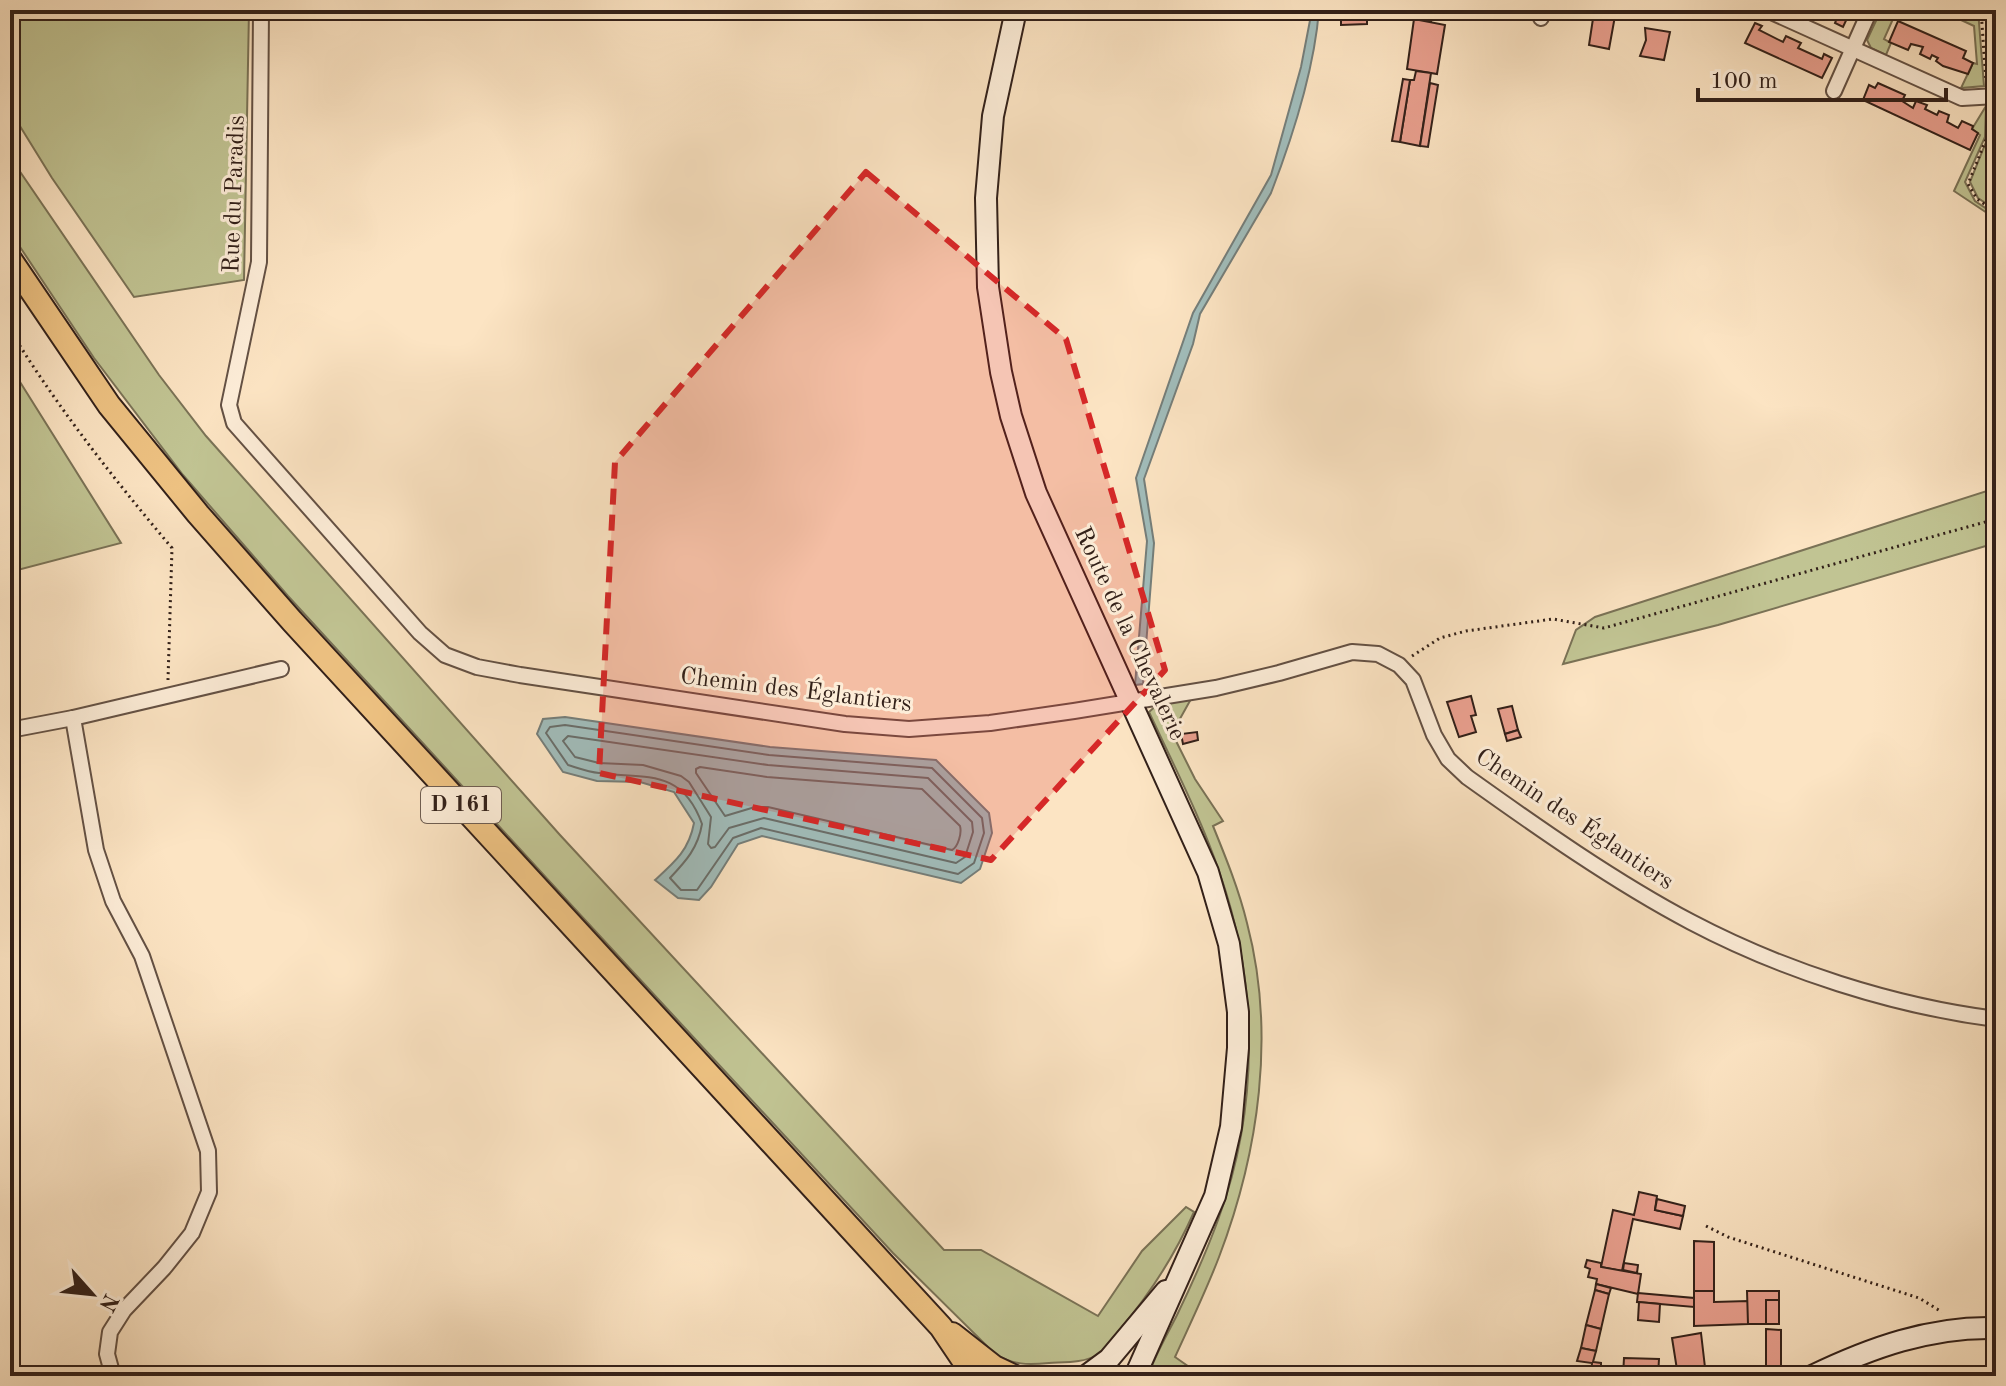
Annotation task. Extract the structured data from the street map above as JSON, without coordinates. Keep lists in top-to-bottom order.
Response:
{
  "streets": {
    "main road": ["D 161"],
    "street": ["Rue du Paradis", "Route de la Chevalerie", "Chemin des Églantiers"]
  },
  "crossings": [
    ["Rue du Paradis", "Chemin des Églantiers"],
    ["Route de la Chevalerie", "Chemin des Églantiers"]
  ],
  "scale_bar": "100 m",
  "north": "bottom right"
}
